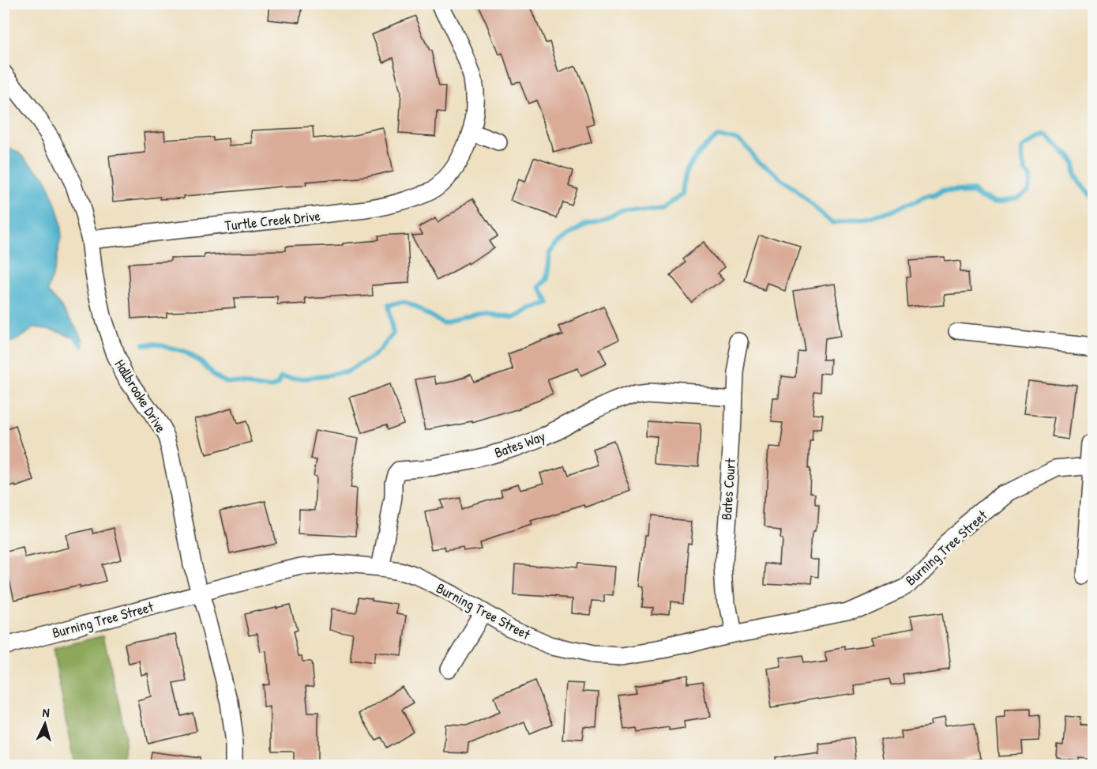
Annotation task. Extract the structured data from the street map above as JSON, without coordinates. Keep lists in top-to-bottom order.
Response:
{
  "streets": {
    "street": [
      "Turtle Creek Drive",
      "Hallbrooke Drive",
      "Bates Way",
      "Bates Court",
      "Burning Tree Street"
    ]
  },
  "crossings": [
    ["Turtle Creek Drive", "Hallbrooke Drive"],
    ["Hallbrooke Drive", "Burning Tree Street"],
    ["Bates Way", "Bates Court"],
    ["Bates Way", "Burning Tree Street"],
    ["Bates Court", "Burning Tree Street"]
  ],
  "north": "top"
}
